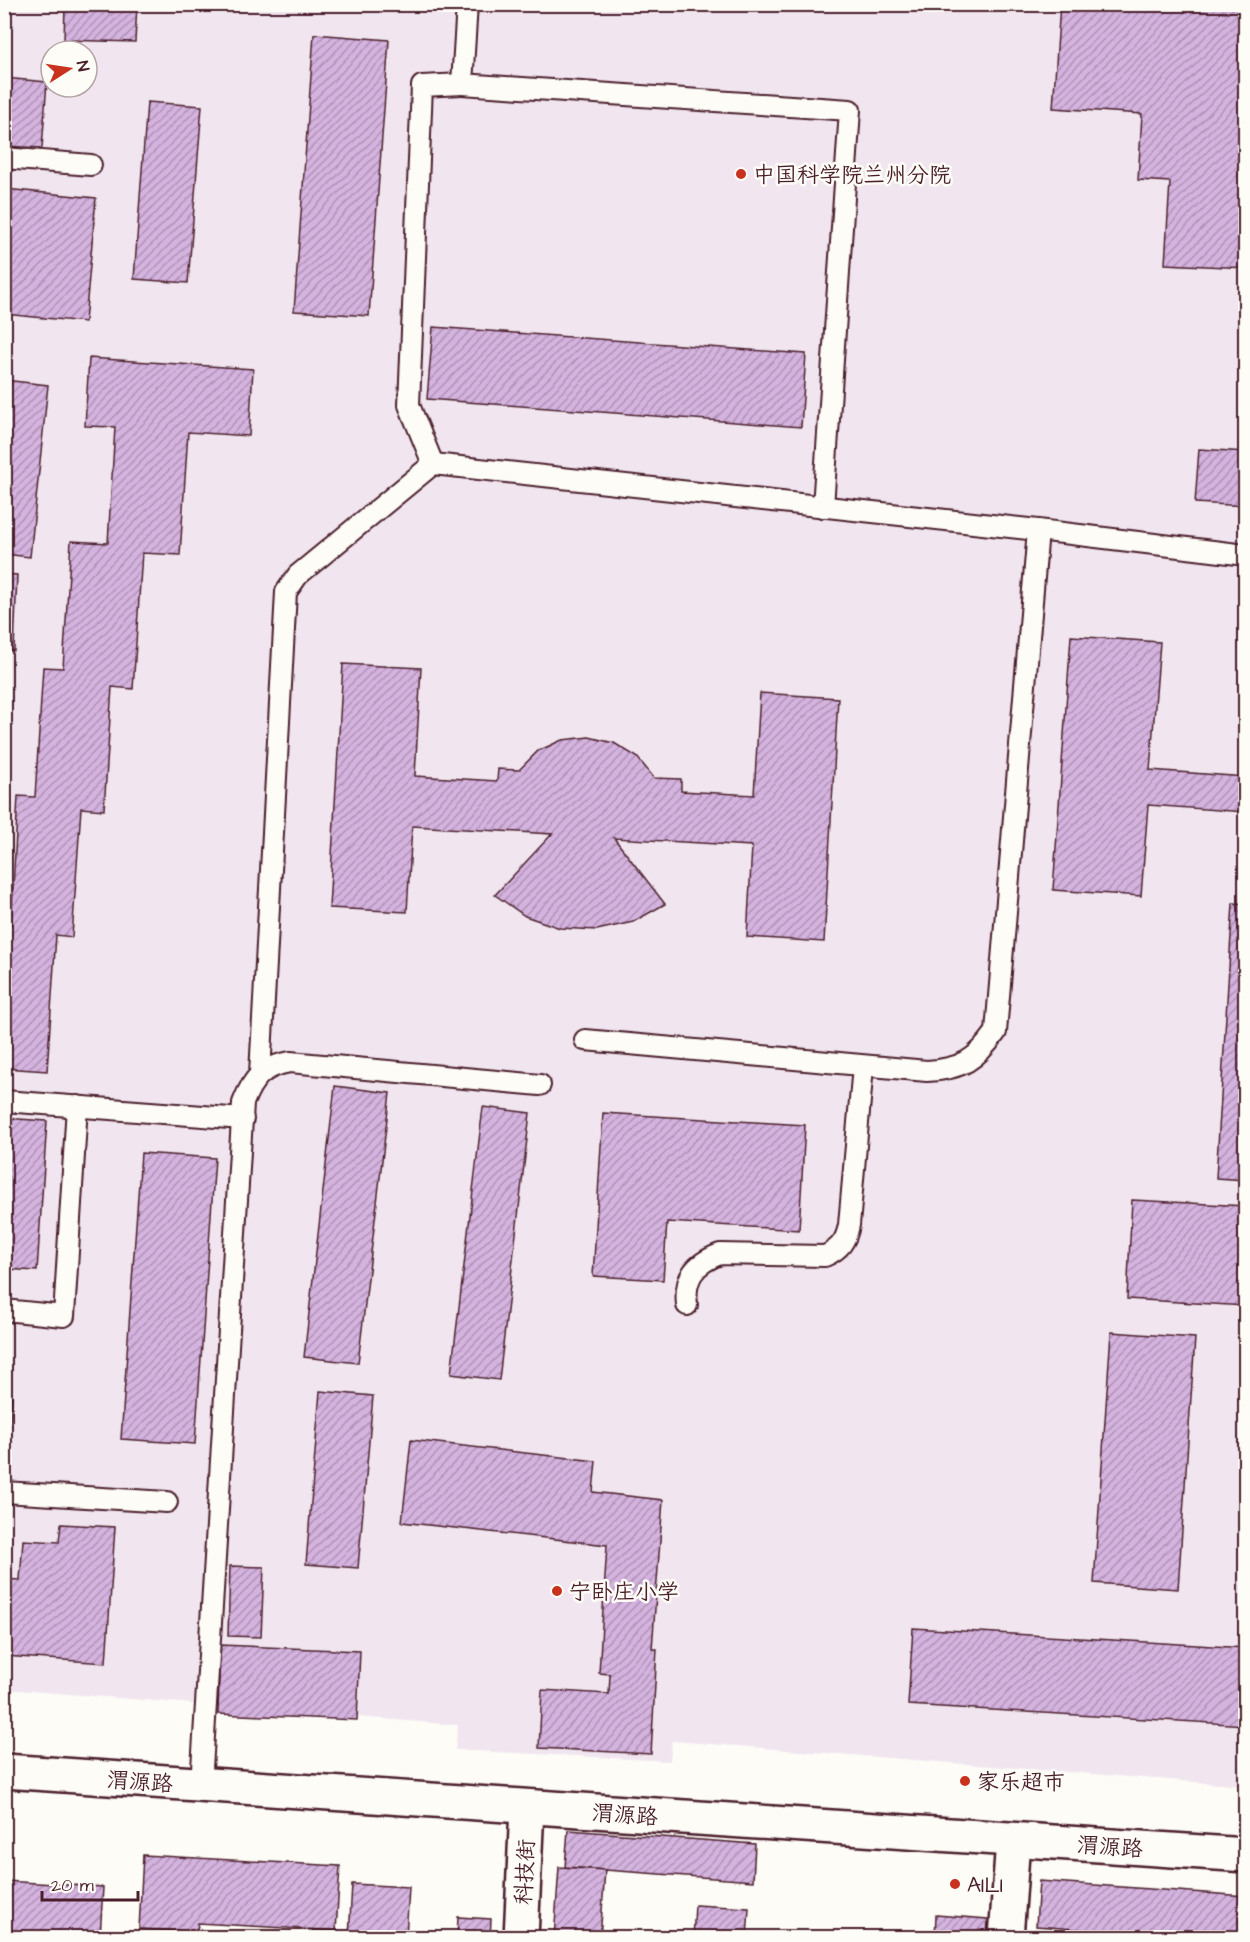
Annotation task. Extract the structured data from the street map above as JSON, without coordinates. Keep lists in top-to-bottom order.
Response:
{
  "streets": {
    "street": ["渭源路", "科技街"]
  },
  "crossings": [
    ["渭源路", "科技街"]
  ],
  "places": [
    "中国科学院兰州分院",
    "宁卧庄小学",
    "家乐超市",
    "AILI"
  ],
  "scale_bar": "20 m",
  "north": "right"
}
